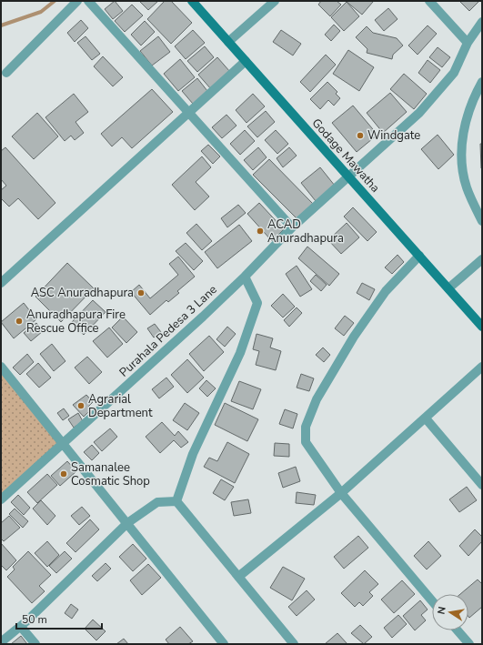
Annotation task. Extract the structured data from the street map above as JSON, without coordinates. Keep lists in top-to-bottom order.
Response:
{
  "streets": {
    "street": ["Godage Mawatha", "Purahala Pedesa 3 Lane"]
  },
  "crossings": [
    ["Godage Mawatha", "Purahala Pedesa 3 Lane"]
  ],
  "places": [
    "Windgate",
    "ACAD Anuradhapura",
    "ASC Anuradhapura",
    "Anuradhapura Fire Rescue Office",
    "Agrarial Department",
    "Samanalee Cosmatic Shop"
  ],
  "scale_bar": "50 m",
  "north": "left"
}
